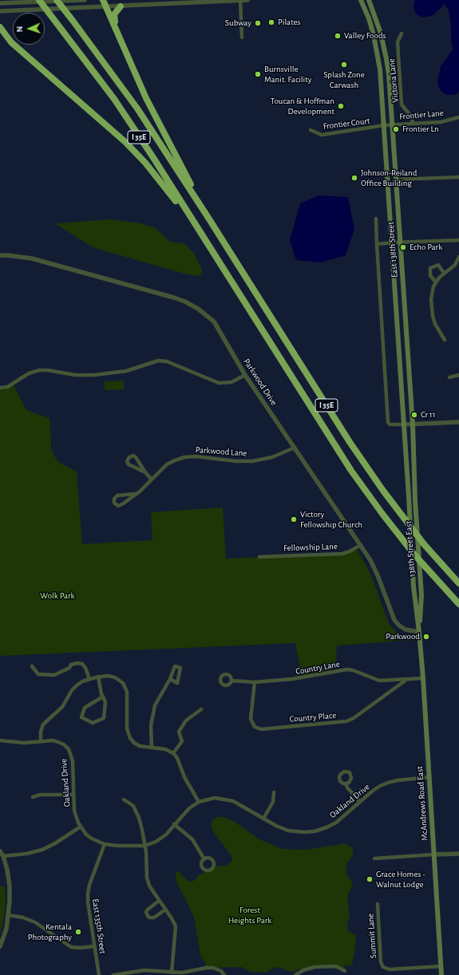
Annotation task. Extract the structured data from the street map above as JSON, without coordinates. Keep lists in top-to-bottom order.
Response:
{
  "streets": {
    "highway": ["I 35E"],
    "main road": ["East 138th Street", "138th Street East", "McAndrews Road East"],
    "street": [
      "Victoria Lane",
      "Frontier Lane",
      "Frontier Court",
      "Parkwood Drive",
      "Parkwood Lane",
      "Fellowship Lane",
      "Country Lane",
      "Country Place",
      "Oakland Drive",
      "East 135th Street",
      "Summit Lane"
    ]
  },
  "crossings": [
    ["Victoria Lane", "Frontier Lane"],
    ["Frontier Lane", "Frontier Court"],
    ["Frontier Lane", "East 138th Street"],
    ["Frontier Court", "East 138th Street"],
    ["East 138th Street", "138th Street East"],
    ["Parkwood Drive", "Parkwood Lane"],
    ["Parkwood Drive", "Fellowship Lane"],
    ["Parkwood Drive", "McAndrews Road East"],
    ["138th Street East", "McAndrews Road East"],
    ["Country Lane", "Country Place"],
    ["Country Lane", "McAndrews Road East"],
    ["Oakland Drive", "McAndrews Road East"],
    ["Oakland Drive", "East 135th Street"],
    ["McAndrews Road East", "Summit Lane"]
  ],
  "parks": ["Wolk Park", "Forest Heights Park"],
  "places": [
    "Pilates",
    "Subway",
    "Valley Foods",
    "Splash Zone Carwash",
    "Burnsville Manit. Facility",
    "Toucan & Hoffman Development",
    "Frontier Ln",
    "Johnson-Reiland Office Building",
    "Echo Park",
    "Cr 11",
    "Victory Fellowship Church",
    "Parkwood",
    "Grace Homes - Walnut Lodge",
    "Kentala Photography"
  ],
  "north": "left"
}
